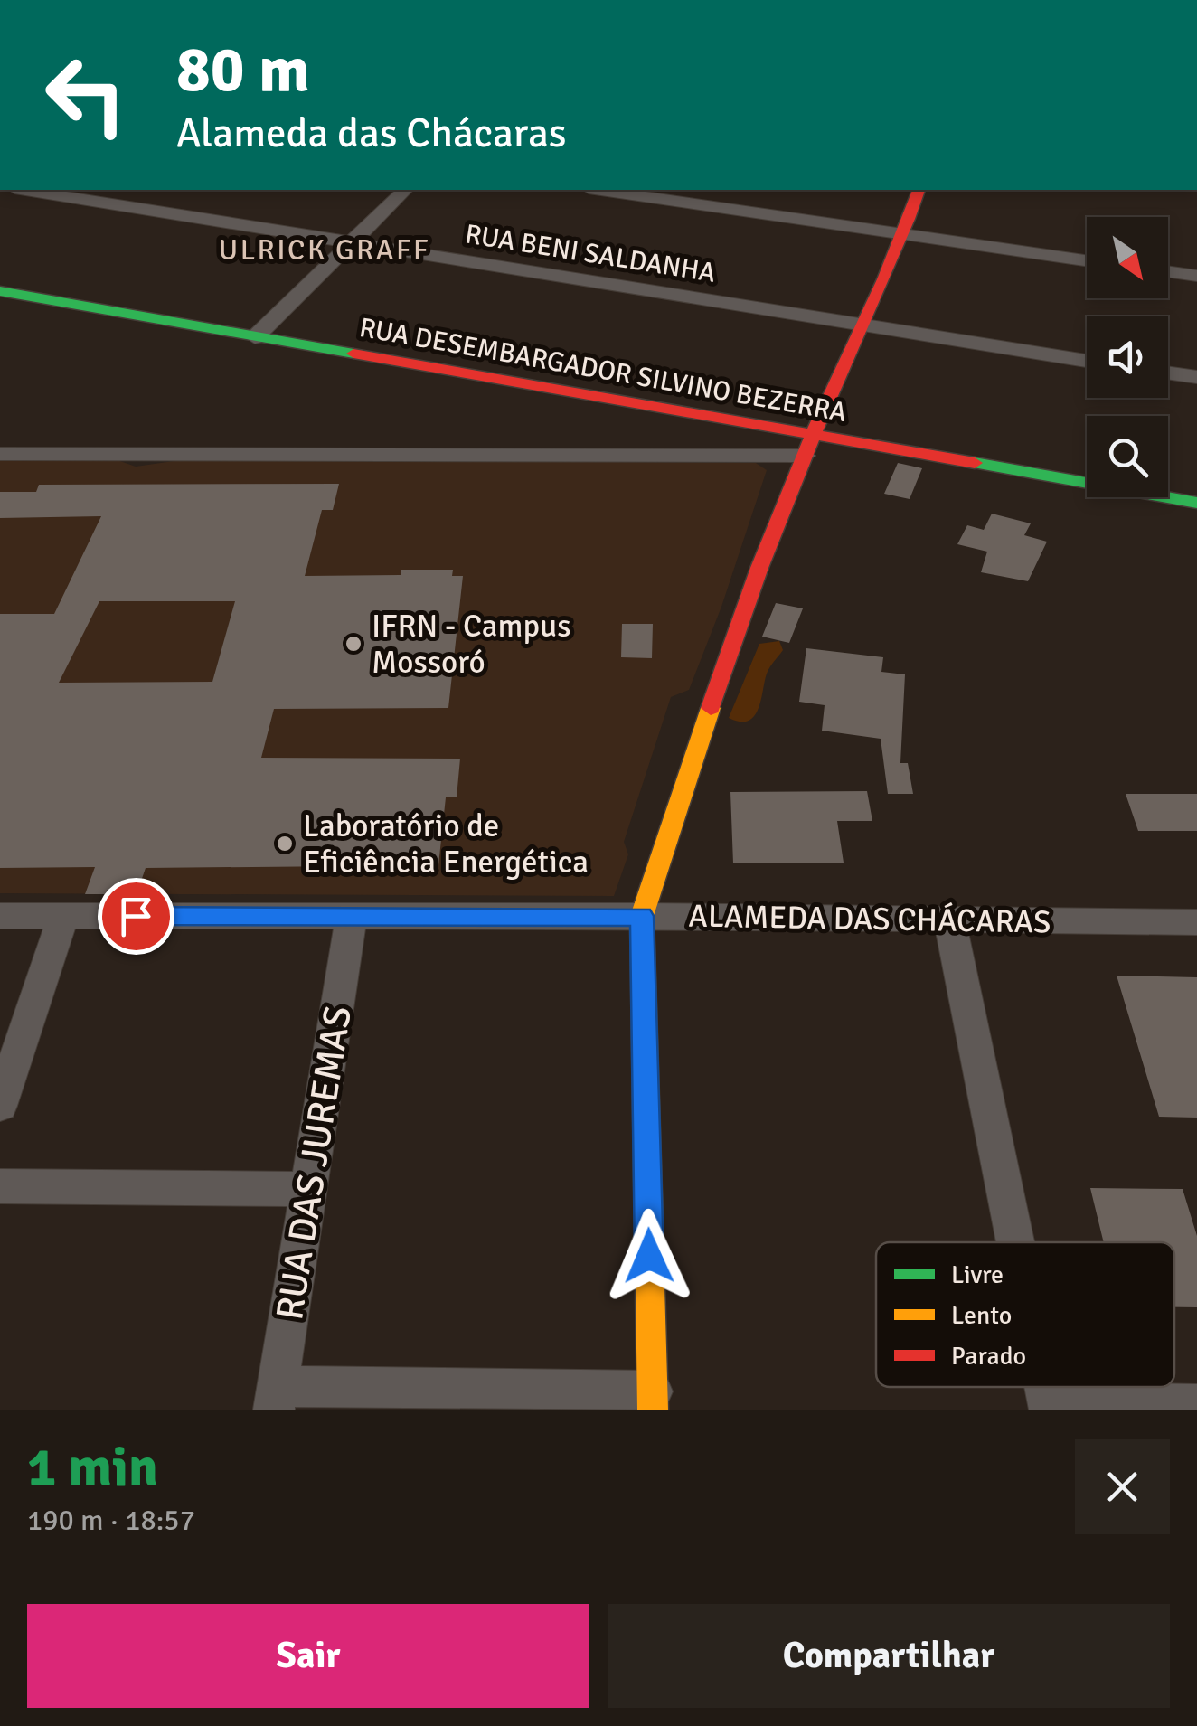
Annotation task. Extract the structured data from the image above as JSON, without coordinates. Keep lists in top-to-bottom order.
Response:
{
  "streets": {
    "street": [
      "RUA BENI SALDANHA",
      "RUA DESEMBARGADOR SILVINO BEZERRA",
      "ALAMEDA DAS CHÁCARAS",
      "RUA DAS JUREMAS"
    ]
  },
  "crossings": [
    ["ALAMEDA DAS CHÁCARAS", "RUA DAS JUREMAS"]
  ],
  "districts": ["ULRICK GRAFF"],
  "places": ["IFRN - Campus Mossoró", "Laboratório de Eficiência Energética"],
  "legend": ["Livre", "Lento", "Parado"],
  "north": "bottom right",
  "page": {
    "turn": ["80 m", "Alameda das Chácaras"],
    "heading": ["1 min", "190 m · 18:57"],
    "buttons": ["Sair", "Compartilhar"]
  }
}
